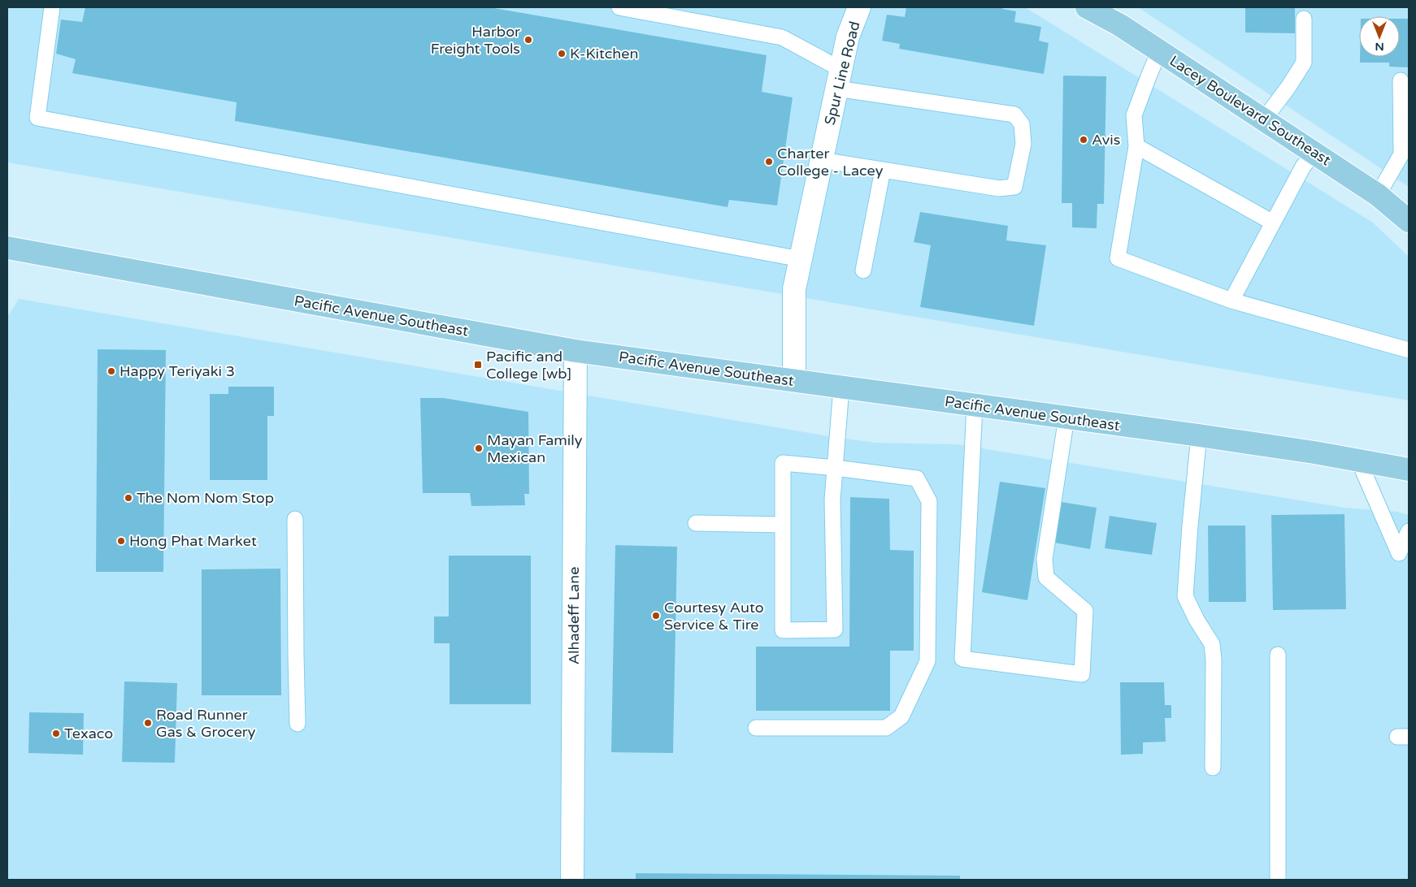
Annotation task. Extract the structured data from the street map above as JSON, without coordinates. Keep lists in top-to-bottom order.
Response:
{
  "streets": {
    "main road": ["Lacey Boulevard Southeast", "Pacific Avenue Southeast"],
    "street": ["Spur Line Road", "Alhadeff Lane"]
  },
  "crossings": [
    ["Spur Line Road", "Pacific Avenue Southeast"],
    ["Pacific Avenue Southeast", "Alhadeff Lane"]
  ],
  "places": {
    "other": [
      "Harbor Freight Tools",
      "K-Kitchen",
      "Avis",
      "Charter College - Lacey",
      "Happy Teriyaki 3",
      "Mayan Family Mexican",
      "The Nom Nom Stop",
      "Hong Phat Market",
      "Courtesy Auto Service & Tire",
      "Road Runner Gas & Grocery",
      "Texaco"
    ],
    "transit": ["Pacific and College [wb]"]
  },
  "north": "bottom"
}
